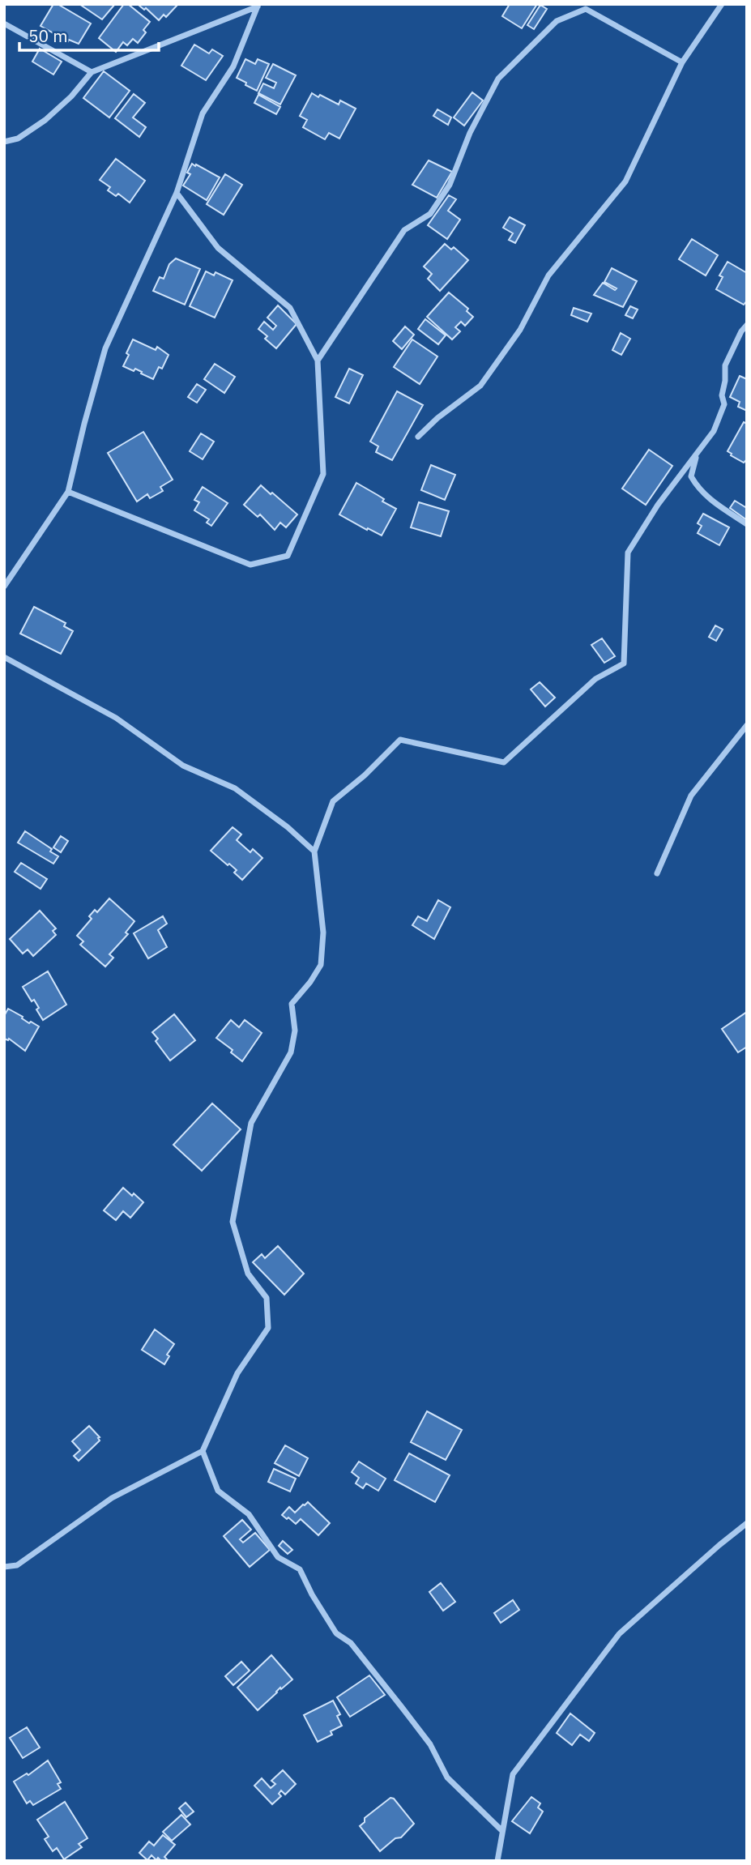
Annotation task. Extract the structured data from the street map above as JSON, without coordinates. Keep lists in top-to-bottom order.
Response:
{
  "scale_bar": "50 m"
}
